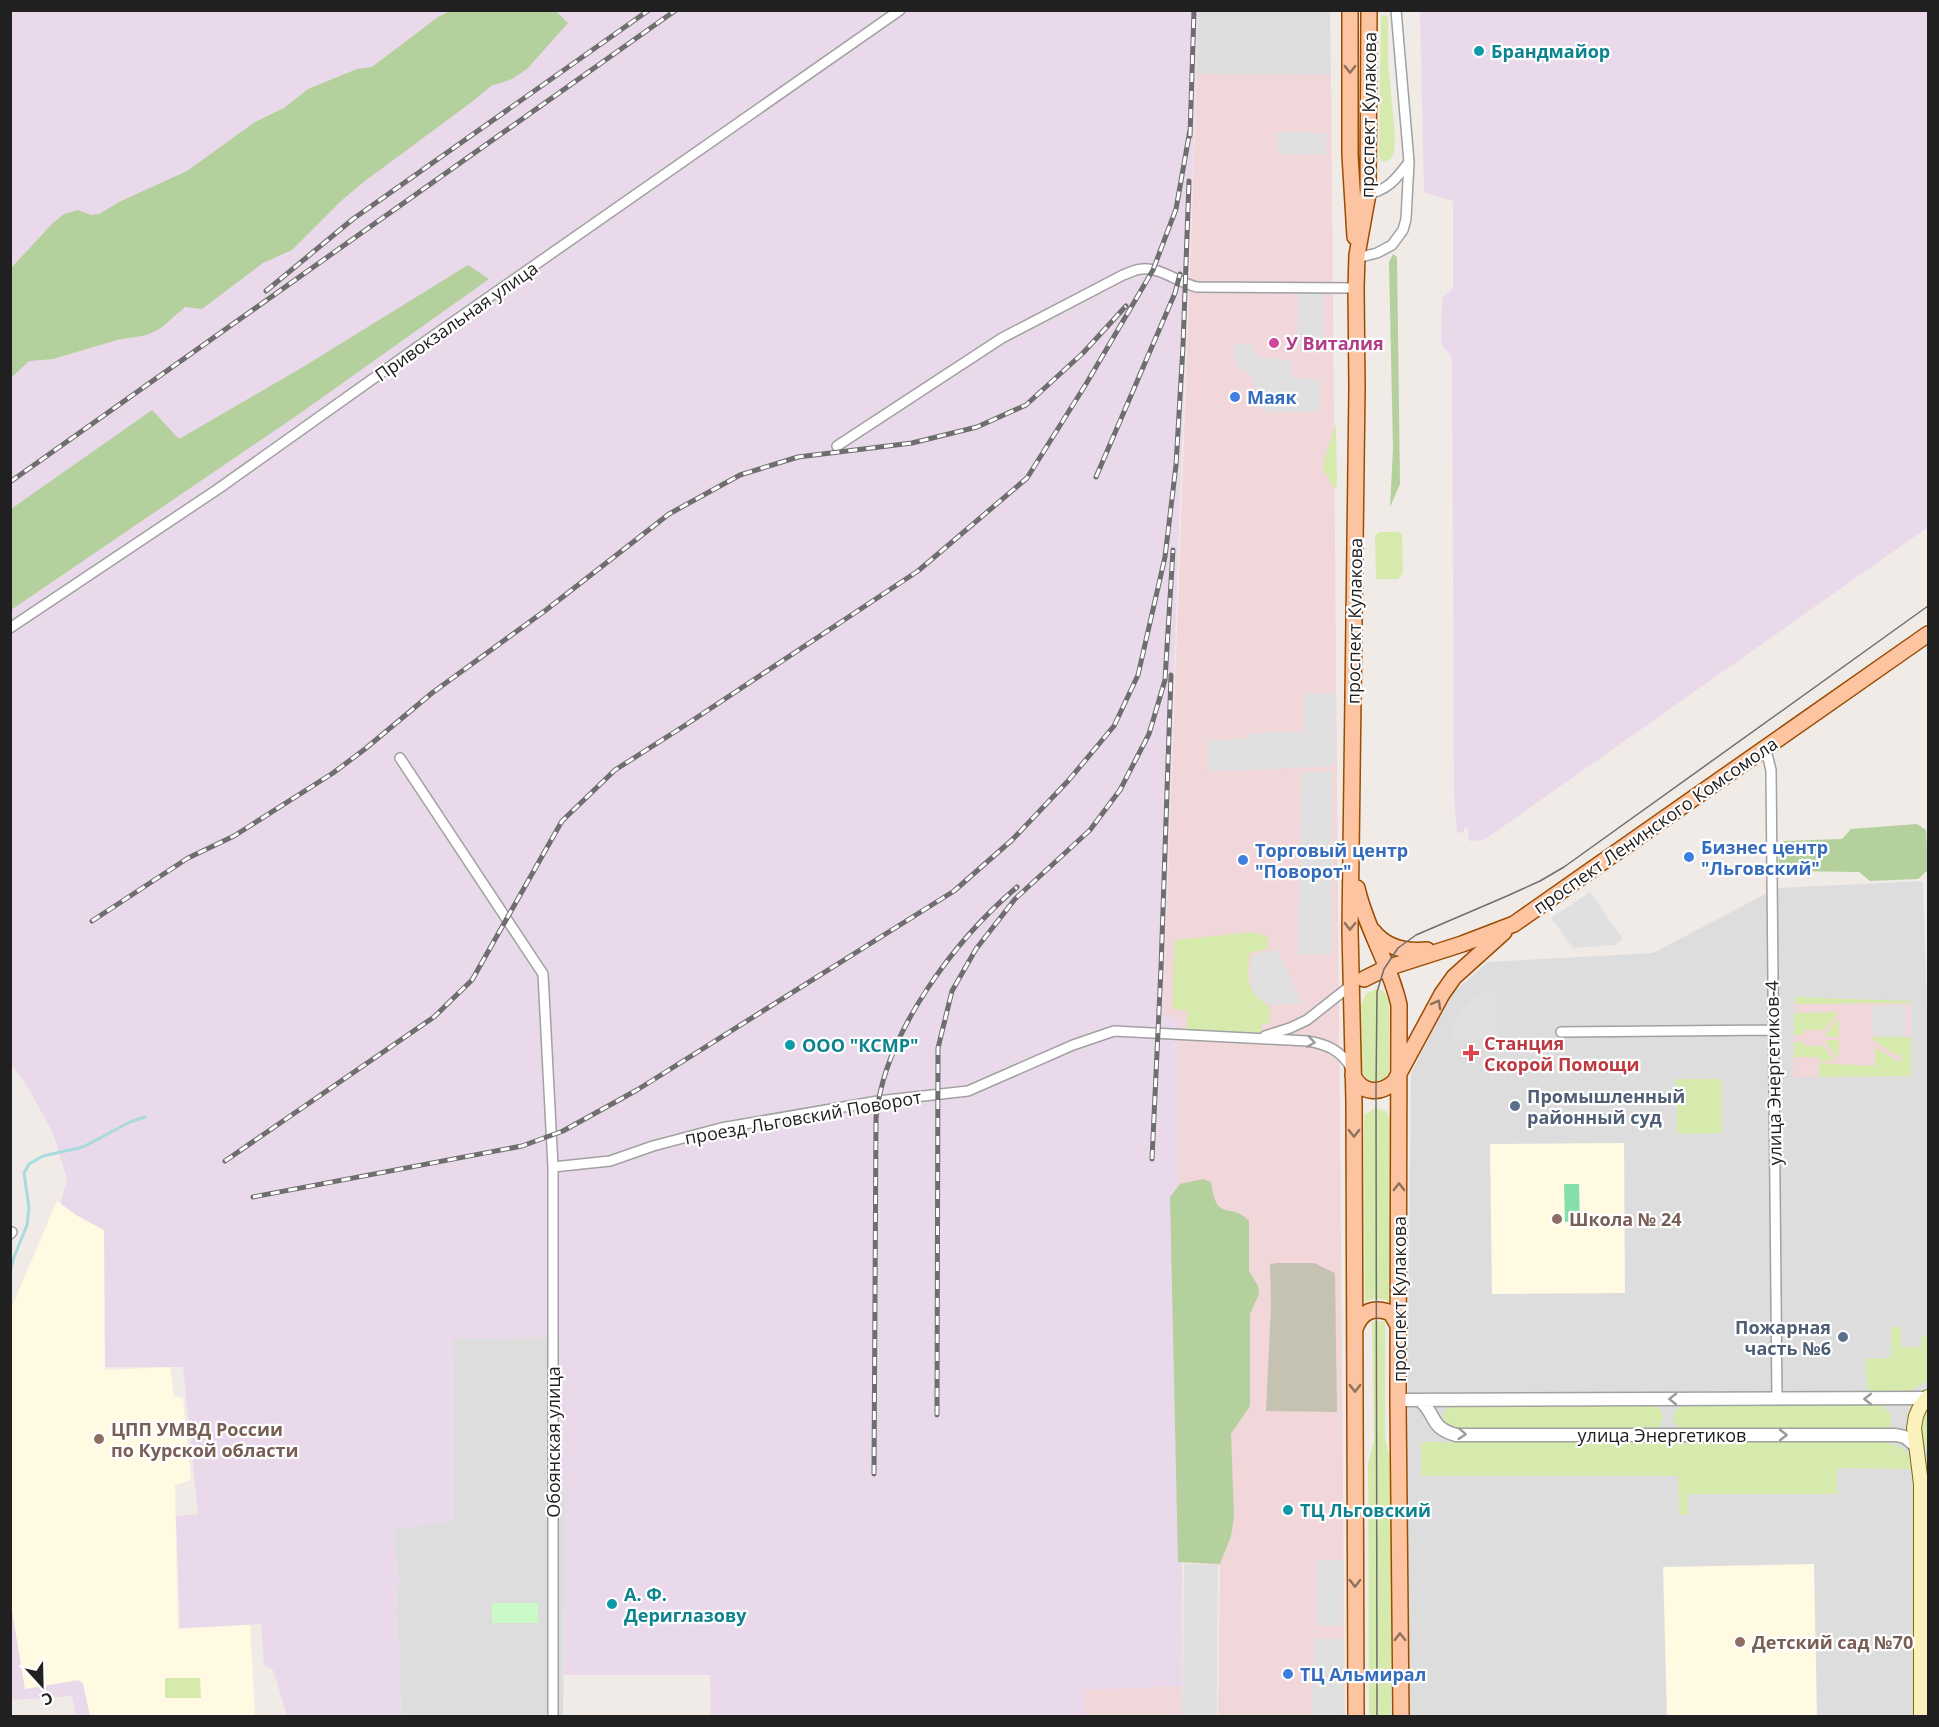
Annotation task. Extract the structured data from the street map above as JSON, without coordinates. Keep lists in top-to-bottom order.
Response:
{
  "streets": {
    "main road": ["проспект Кулакова", "проспект Ленинского Комсомола"],
    "street": [
      "Привокзальная улица",
      "улица Энергетиков-4",
      "проезд Льговский Поворот",
      "улица Энергетиков",
      "Обоянская улица"
    ]
  },
  "crossings": [
    ["проспект Кулакова", "проспект Ленинского Комсомола"],
    ["проспект Кулакова", "проезд Льговский Поворот"],
    ["проспект Кулакова", "улица Энергетиков"],
    ["проспект Ленинского Комсомола", "улица Энергетиков-4"],
    ["улица Энергетиков-4", "улица Энергетиков"],
    ["проезд Льговский Поворот", "Обоянская улица"]
  ],
  "places": {
    "other": [
      "Брандмайор",
      "У Виталия",
      "Маяк",
      "Бизнес центр \"Льговский\"",
      "Торговый центр \"Поворот\"",
      "ООО \"КСМР\"",
      "Промышленный районный суд",
      "Школа № 24",
      "Пожарная часть №6",
      "ЦПП УМВД России по Курской области",
      "ТЦ Льговский",
      "А. Ф. Дериглазову",
      "Детский сад №70",
      "ТЦ Альмирал"
    ],
    "health": ["Станция Скорой Помощи"]
  },
  "north": "bottom"
}
